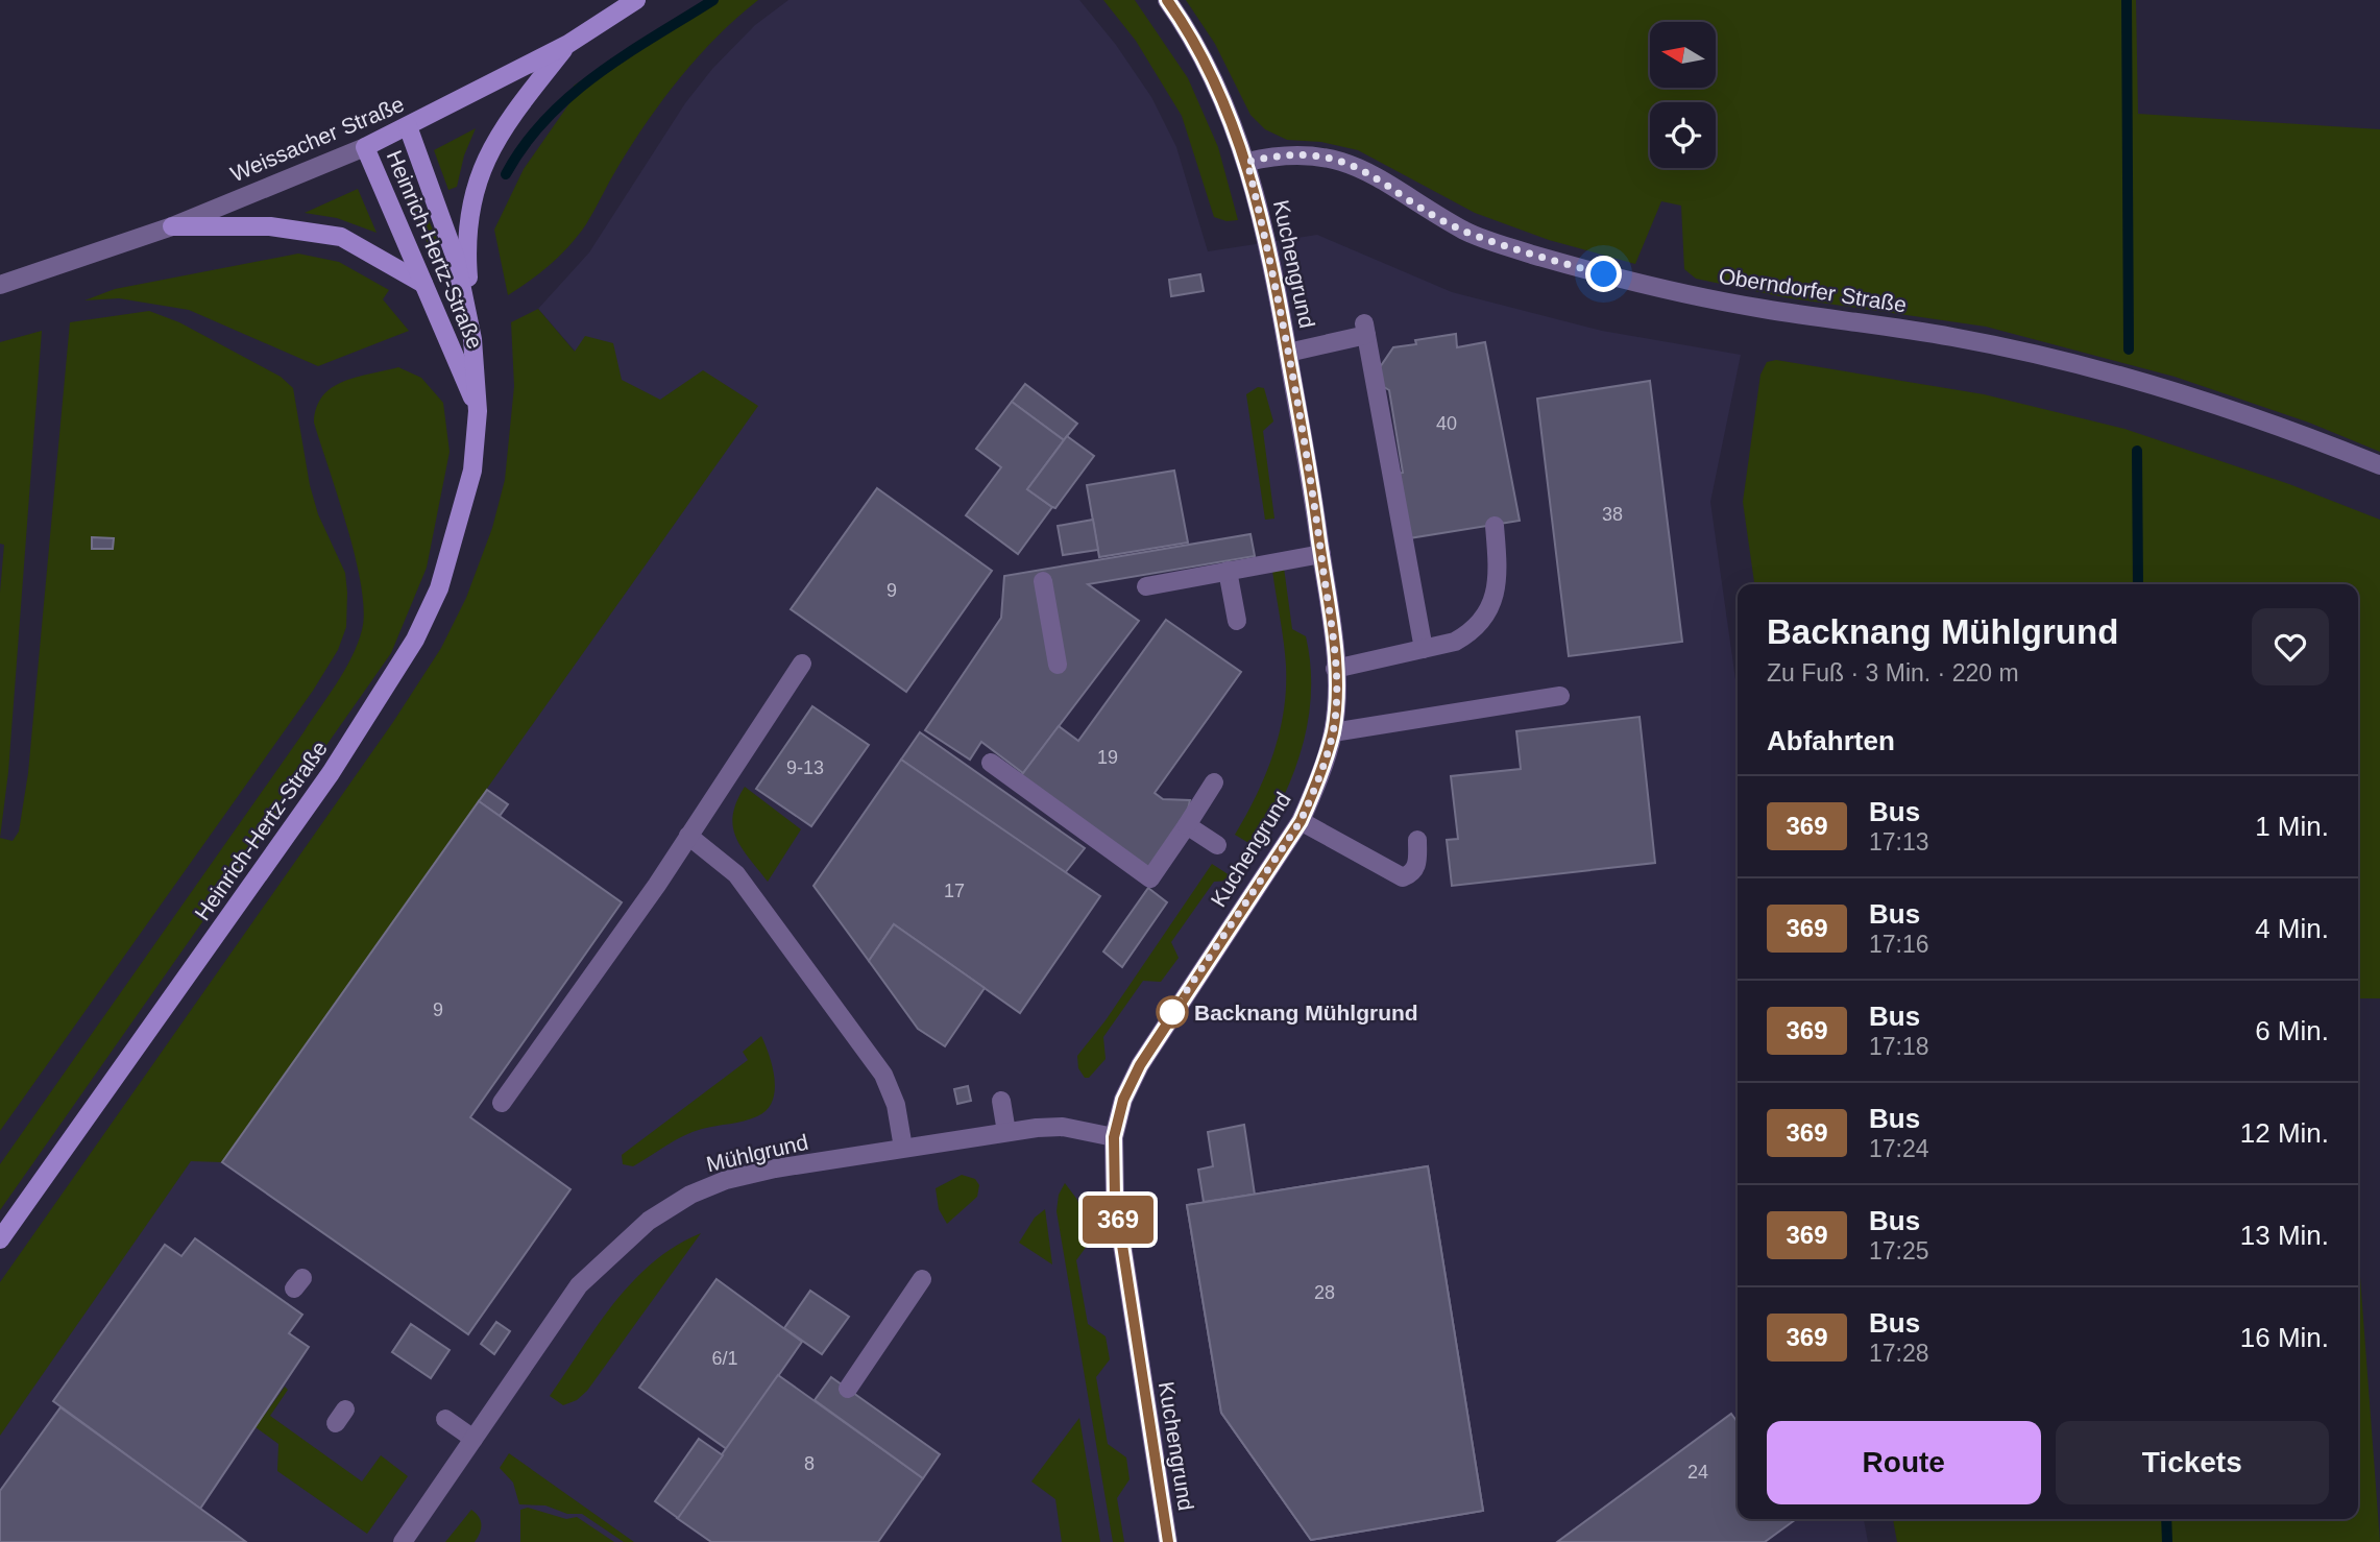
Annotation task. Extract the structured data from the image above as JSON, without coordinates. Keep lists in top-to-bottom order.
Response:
{
  "streets": {
    "main road": ["Weissacher Straße", "Heinrich-Hertz-Straße"],
    "street": ["Kuchengrund", "Oberndorfer Straße", "Mühlgrund"]
  },
  "crossings": [
    ["Weissacher Straße", "Heinrich-Hertz-Straße"],
    ["Kuchengrund", "Oberndorfer Straße"],
    ["Kuchengrund", "Mühlgrund"]
  ],
  "places": ["Backnang Mühlgrund"],
  "lines": ["bus line 369"],
  "house_numbers": [
    "40",
    "38",
    "9",
    "19",
    "9-13",
    "17",
    "9",
    "28",
    "6/1",
    "8",
    "24"
  ],
  "north": "left",
  "page": {
    "on_map": "369",
    "heading": [
      ["Backnang Mühlgrund", "Zu Fuß · 3 Min. · 220 m"],
      "Abfahrten"
    ],
    "list": [
      {
        "mark": "369",
        "name": "Bus",
        "note": "17:13",
        "value": "1 Min."
      },
      {
        "mark": "369",
        "name": "Bus",
        "note": "17:16",
        "value": "4 Min."
      },
      {
        "mark": "369",
        "name": "Bus",
        "note": "17:18",
        "value": "6 Min."
      },
      {
        "mark": "369",
        "name": "Bus",
        "note": "17:24",
        "value": "12 Min."
      },
      {
        "mark": "369",
        "name": "Bus",
        "note": "17:25",
        "value": "13 Min."
      },
      {
        "mark": "369",
        "name": "Bus",
        "note": "17:28",
        "value": "16 Min."
      }
    ],
    "buttons": ["Route", "Tickets"]
  }
}
